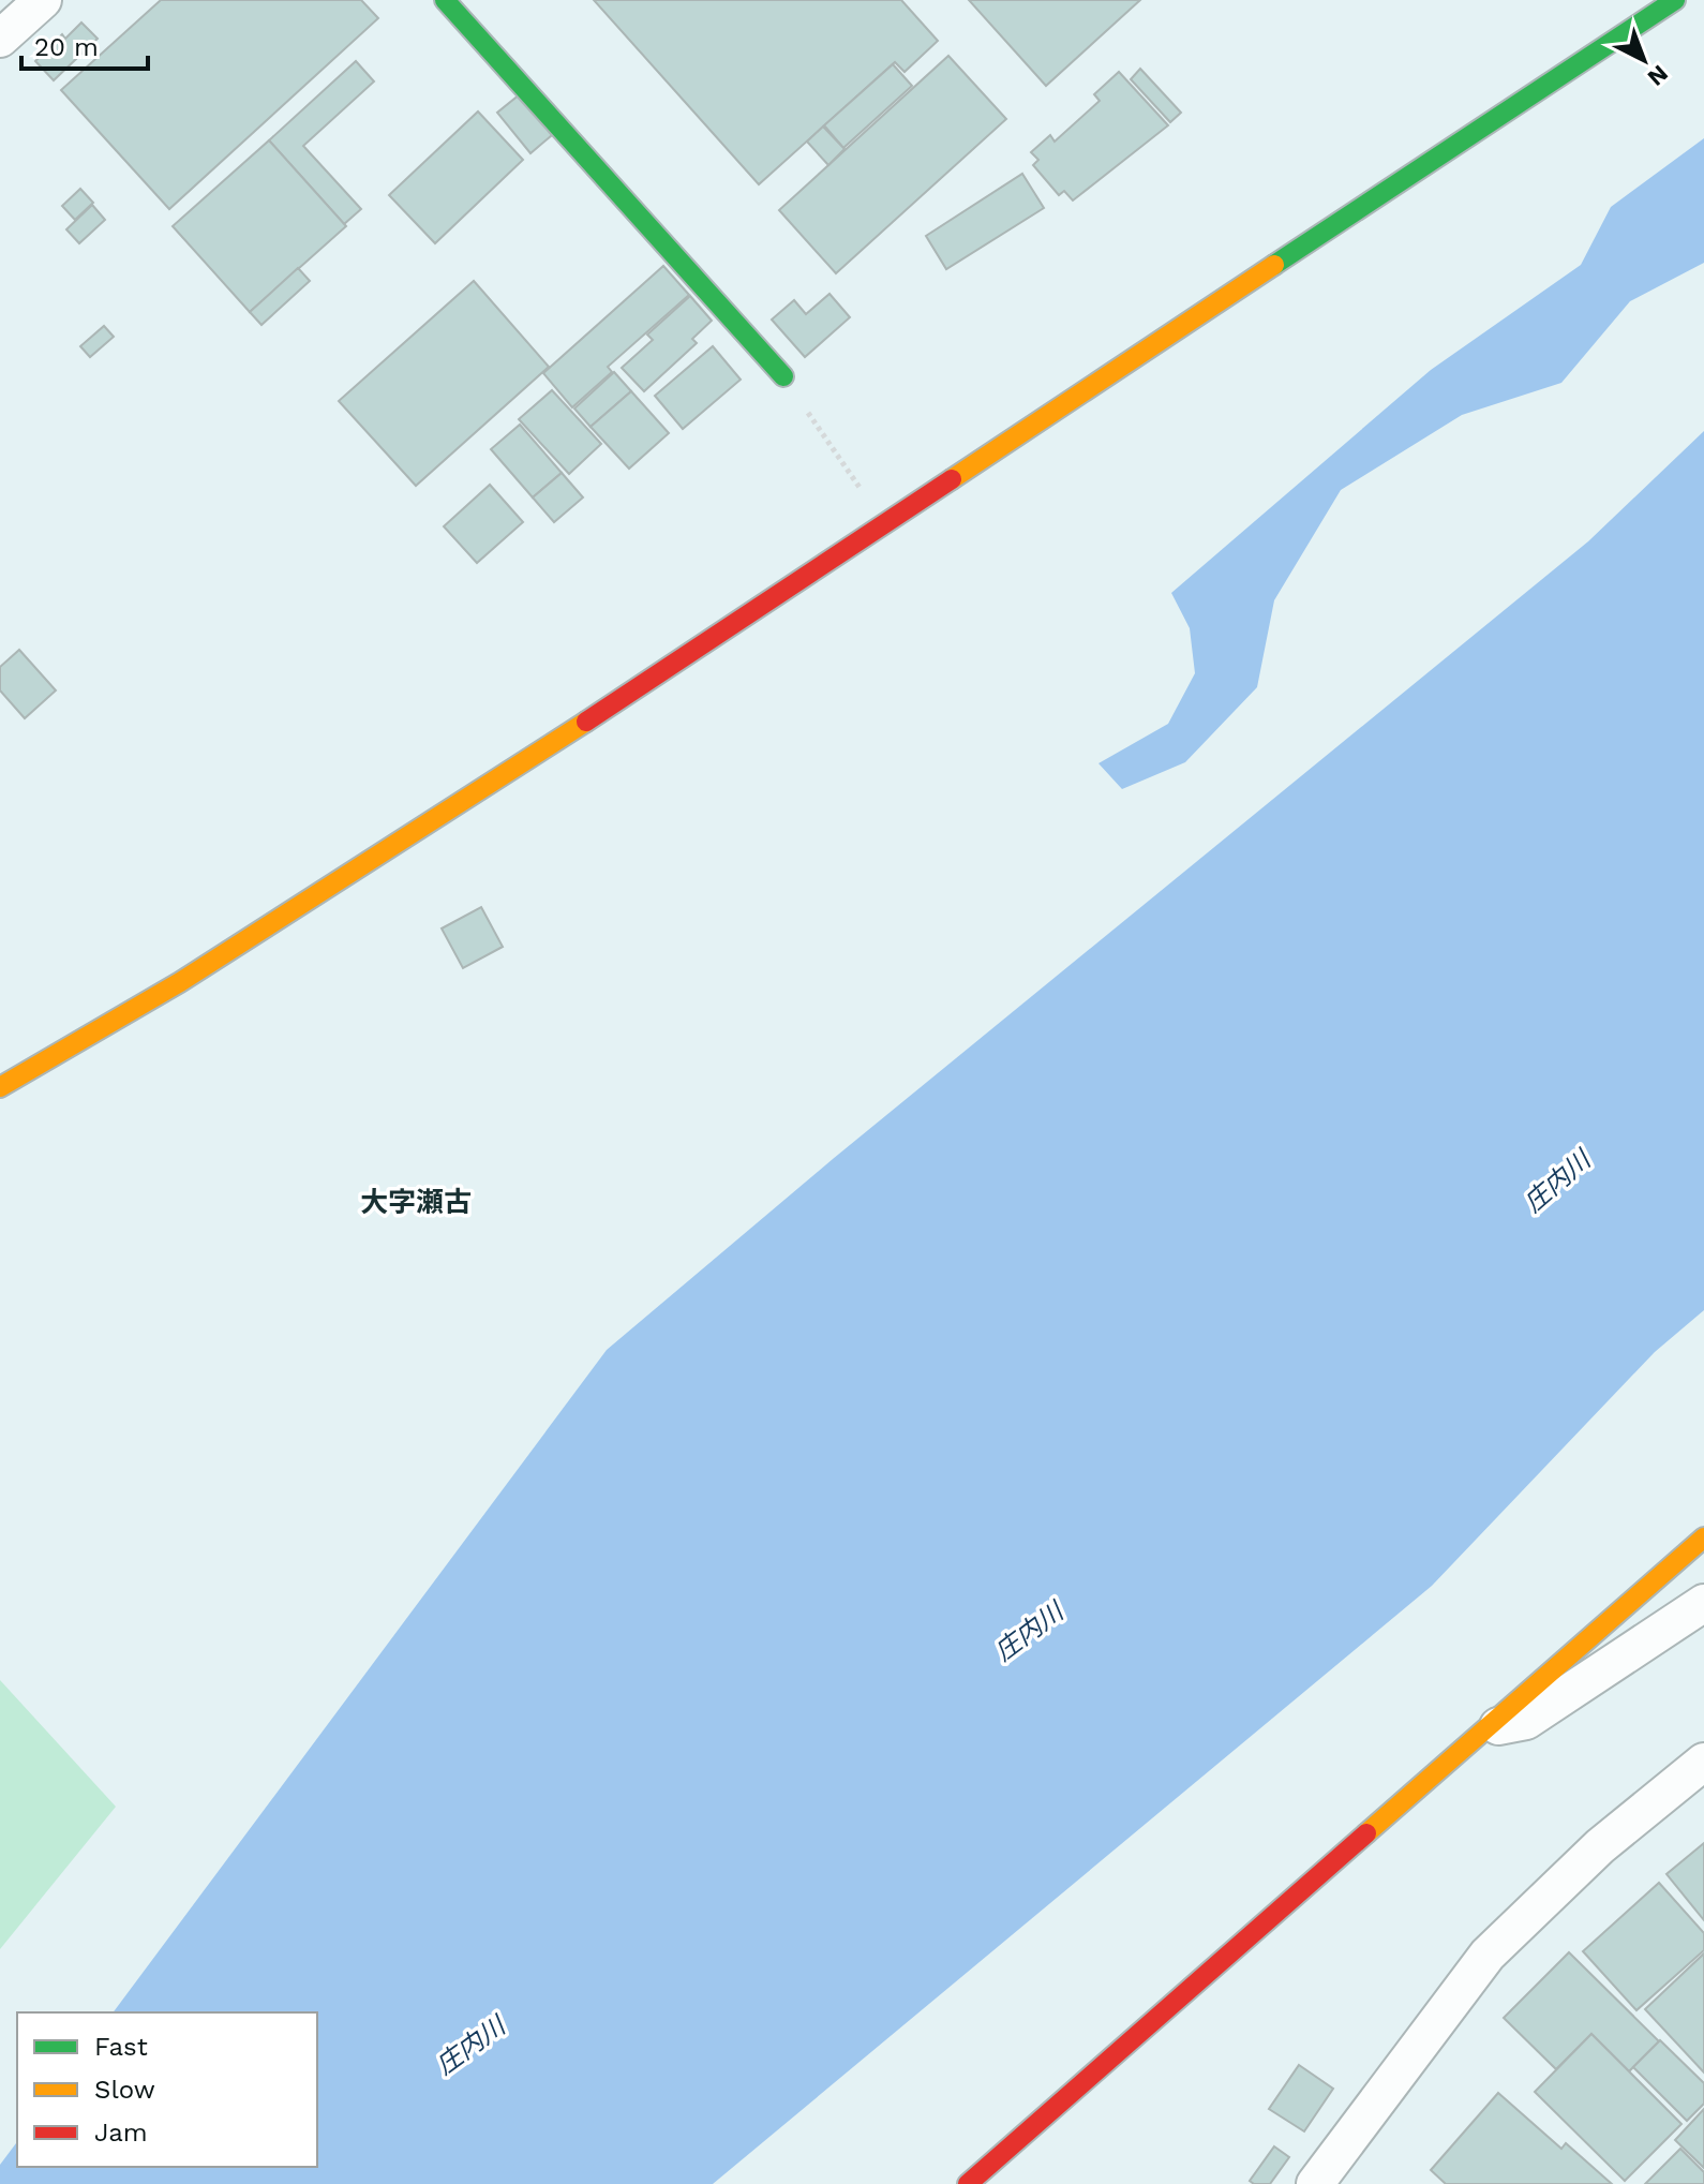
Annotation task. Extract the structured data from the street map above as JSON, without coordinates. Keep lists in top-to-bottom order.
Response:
{
  "districts": ["大字瀬古"],
  "water": ["庄内川"],
  "legend": ["Fast", "Slow", "Jam"],
  "scale_bar": "20 m",
  "north": "bottom right"
}
